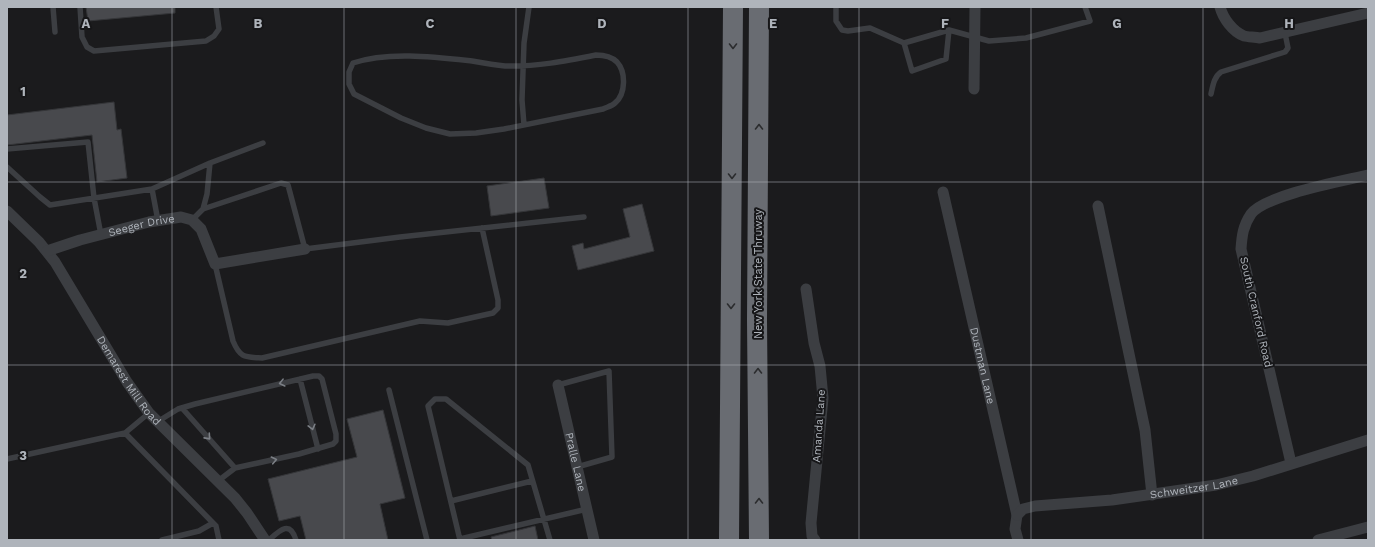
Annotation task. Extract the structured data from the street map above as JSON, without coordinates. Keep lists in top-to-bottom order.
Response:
{
  "streets": {
    "highway": ["New York State Thruway"],
    "street": [
      "Seeger Drive",
      "South Cranford Road",
      "Dustman Lane",
      "Demarest Mill Road",
      "Amanda Lane",
      "Pralle Lane",
      "Schweitzer Lane"
    ]
  },
  "crossings": [
    ["Seeger Drive", "Demarest Mill Road"],
    ["South Cranford Road", "Schweitzer Lane"],
    ["Dustman Lane", "Schweitzer Lane"]
  ],
  "grid": {
    "columns": [
      "A",
      "B",
      "C",
      "D",
      "E",
      "F",
      "G",
      "H"
    ],
    "rows": ["1", "2", "3"]
  }
}
